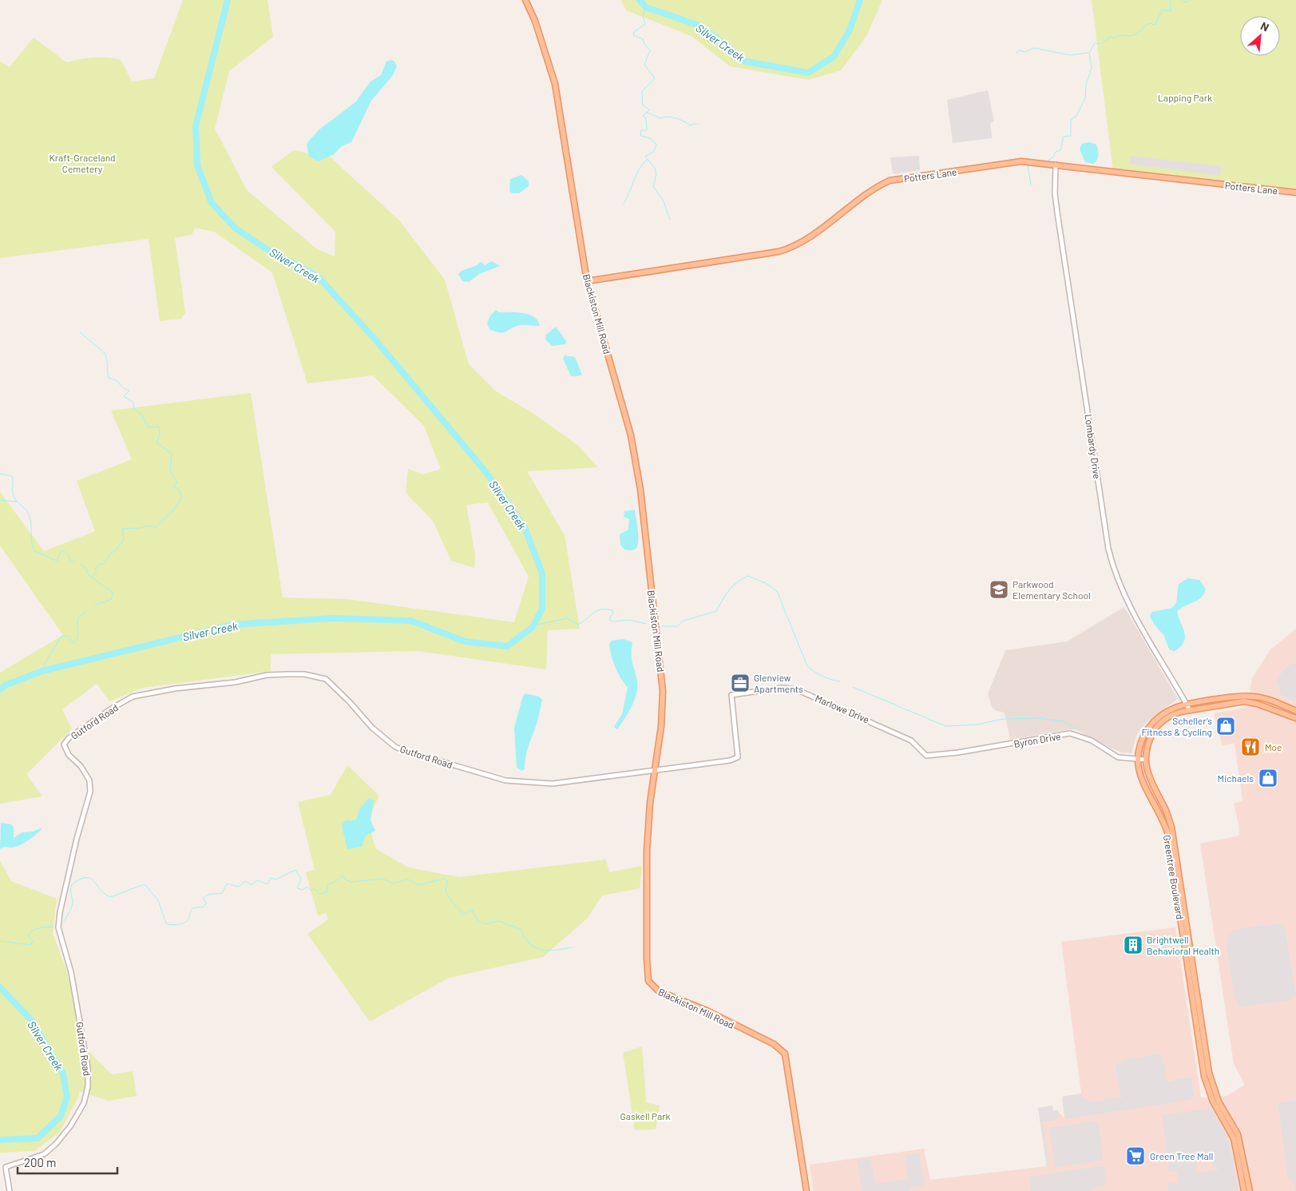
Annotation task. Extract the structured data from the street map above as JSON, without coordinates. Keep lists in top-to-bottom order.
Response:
{
  "streets": {
    "main road": ["Potters Lane", "Blackiston Mill Road", "Greentree Boulevard"],
    "street": [
      "Lombardy Drive",
      "Marlowe Drive",
      "Gutford Road",
      "Byron Drive"
    ]
  },
  "crossings": [
    ["Potters Lane", "Blackiston Mill Road"],
    ["Potters Lane", "Lombardy Drive"],
    ["Blackiston Mill Road", "Marlowe Drive"],
    ["Blackiston Mill Road", "Gutford Road"],
    ["Lombardy Drive", "Greentree Boulevard"],
    ["Marlowe Drive", "Gutford Road"],
    ["Marlowe Drive", "Byron Drive"],
    ["Byron Drive", "Greentree Boulevard"]
  ],
  "water": ["Silver Creek"],
  "parks": ["Lapping Park", "Kraft-Graceland Cemetery", "Gaskell Park"],
  "places": {
    "school or university": ["Parkwood Elementary School"],
    "office": ["Glenview Apartments"],
    "shop": ["Scheller's Fitness & Cycling", "Michaels"],
    "restaurant": ["Moe"],
    "building": ["Brightwell Behavioral Health"],
    "supermarket": ["Green Tree Mall"]
  },
  "scale_bar": "200 m",
  "north": "top right"
}
